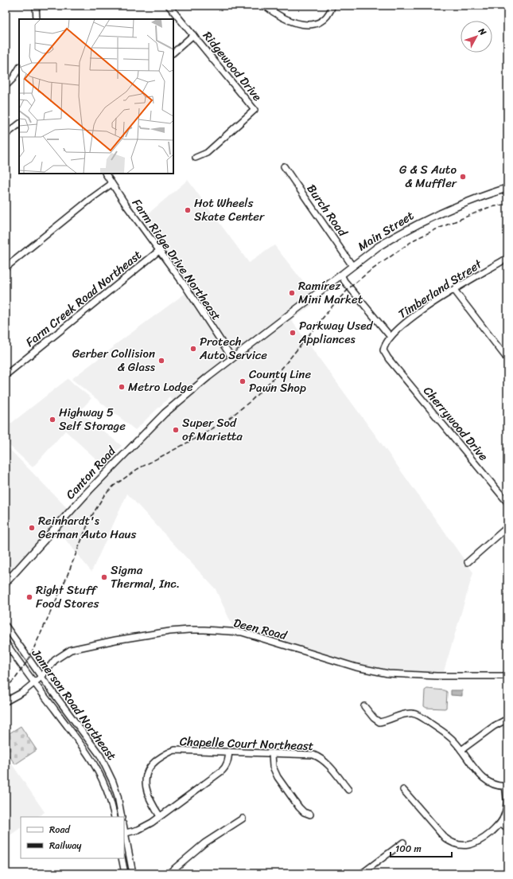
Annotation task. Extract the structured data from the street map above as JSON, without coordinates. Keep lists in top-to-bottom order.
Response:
{
  "streets": {
    "main road": ["Main Street", "Canton Road"],
    "street": [
      "Ridgewood Drive",
      "Burch Road",
      "Farm Ridge Drive Northeast",
      "Timberland Street",
      "Farm Creek Road Northeast",
      "Cherrywood Drive",
      "Deen Road",
      "Jamerson Road Northeast",
      "Chapelle Court Northeast"
    ]
  },
  "crossings": [
    ["Burch Road", "Main Street"],
    ["Main Street", "Canton Road"],
    ["Farm Ridge Drive Northeast", "Farm Creek Road Northeast"],
    ["Farm Ridge Drive Northeast", "Canton Road"],
    ["Timberland Street", "Cherrywood Drive"],
    ["Deen Road", "Jamerson Road Northeast"]
  ],
  "places": [
    "G & S Auto & Muffler",
    "Hot Wheels Skate Center",
    "Ramírez Mini Market",
    "Parkway Used Appliances",
    "Protech Auto Service",
    "Gerber Collision & Glass",
    "County Line Pawn Shop",
    "Metro Lodge",
    "Highway 5 Self Storage",
    "Super Sod of Marietta",
    "Reinhardt's German Auto Haus",
    "Sigma Thermal, Inc.",
    "Right Stuff Food Stores"
  ],
  "legend": ["Road", "Railway"],
  "scale_bar": "100 m",
  "north": "top right"
}
